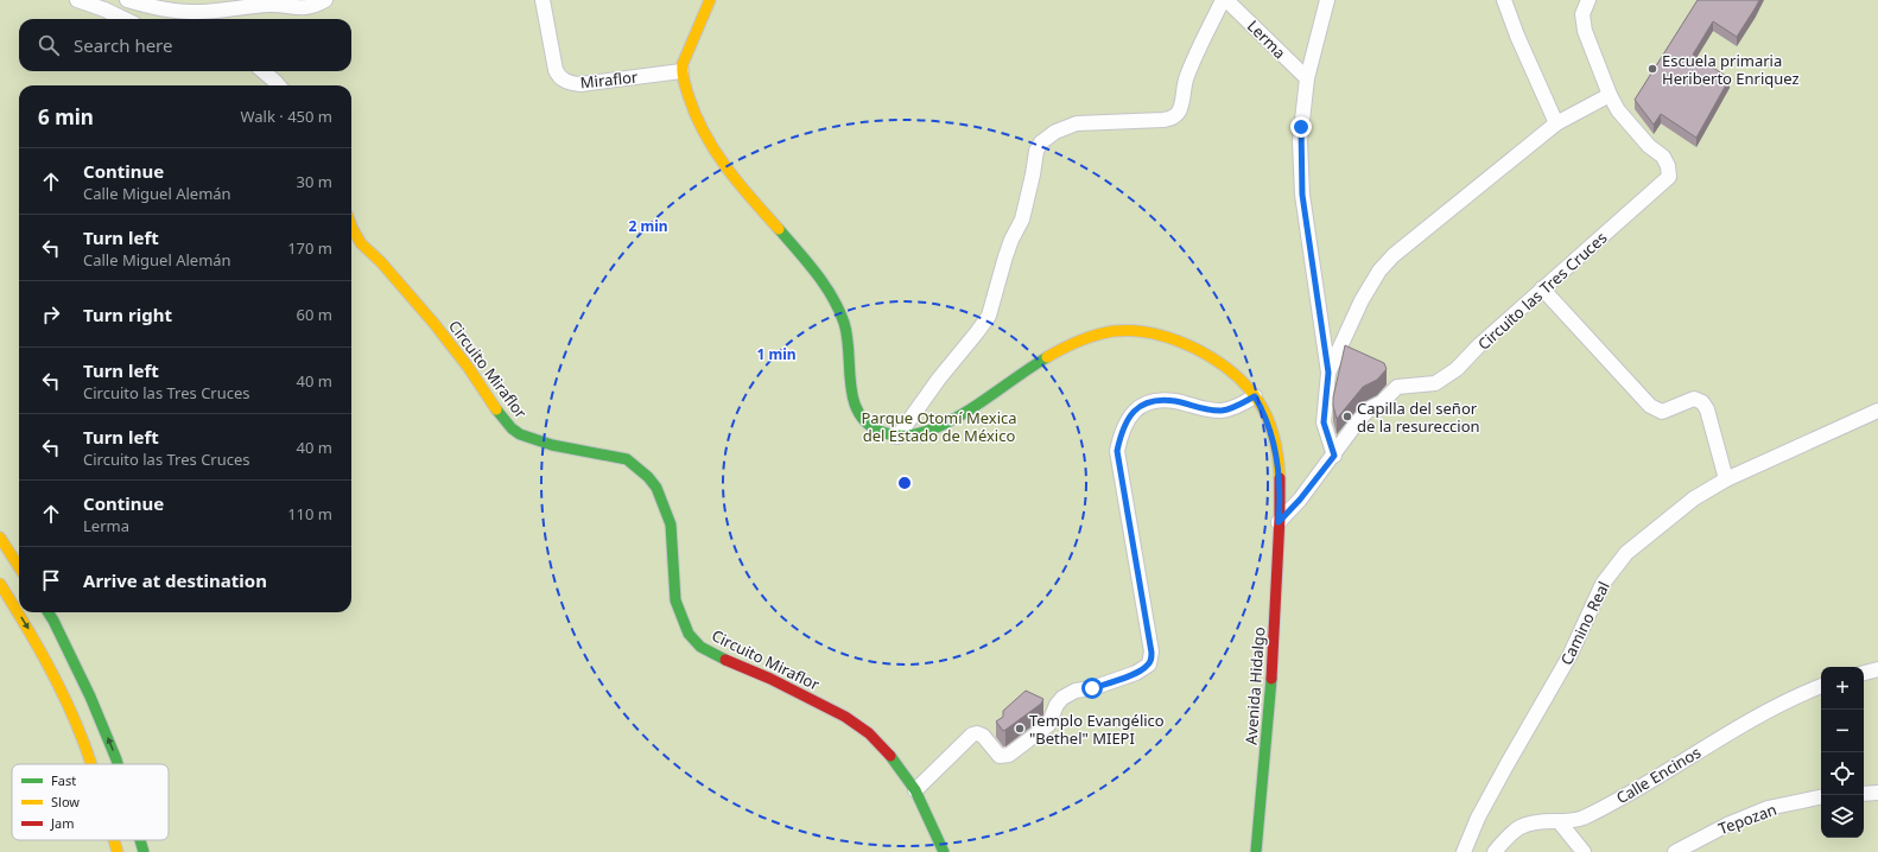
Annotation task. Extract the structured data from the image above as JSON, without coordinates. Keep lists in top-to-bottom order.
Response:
{
  "streets": {
    "main road": ["Circuito Miraflor", "Avenida Hidalgo"],
    "street": [
      "Lerma",
      "Miraflor",
      "Circuito las Tres Cruces",
      "Camino Real",
      "Calle Encinos",
      "Tepozan"
    ]
  },
  "crossings": [
    ["Circuito las Tres Cruces", "Avenida Hidalgo"]
  ],
  "parks": ["Parque Otomí Mexica del Estado de México"],
  "places": ["Escuela primaria Heriberto Enriquez", "Capilla del señor de la resureccion", "Templo Evangélico \"Bethel\" MIEPI"],
  "legend": ["Fast", "Slow", "Jam"],
  "page": {
    "search": "Search here",
    "heading": ["6 min", "Walk · 450 m"],
    "list": [
      ["Continue", "Calle Miguel Alemán", "30 m"],
      ["Turn left", "Calle Miguel Alemán", "170 m"],
      ["Turn right", "60 m"],
      ["Turn left", "Circuito las Tres Cruces", "40 m"],
      ["Turn left", "Circuito las Tres Cruces", "40 m"],
      ["Continue", "Lerma", "110 m"],
      "Arrive at destination"
    ],
    "map_buttons": ["+", "−"]
  },
  "rings": ["2 min", "1 min"]
}
